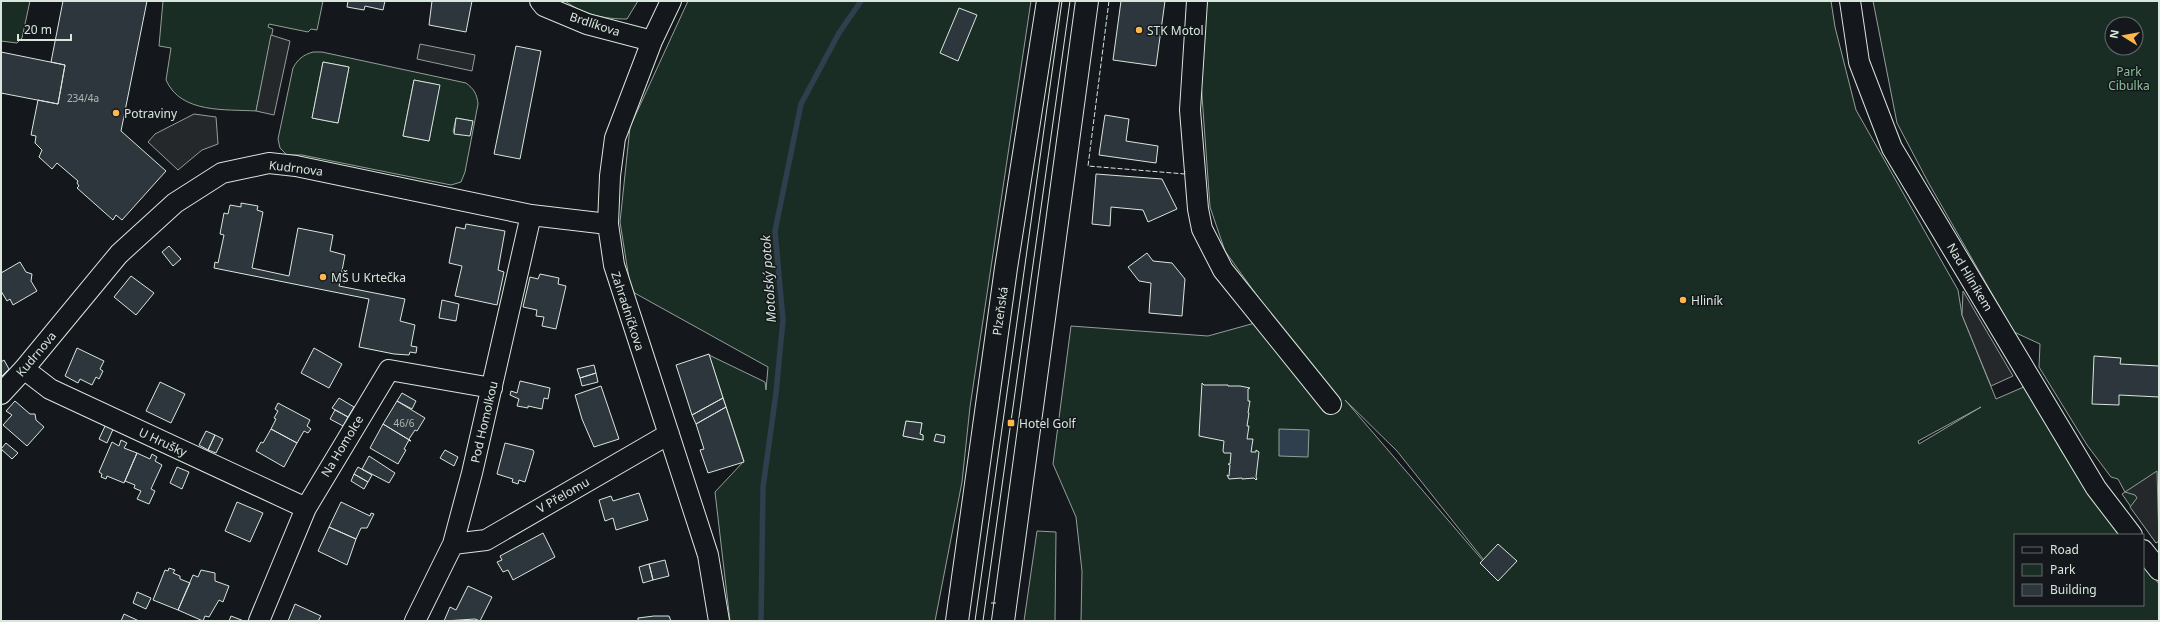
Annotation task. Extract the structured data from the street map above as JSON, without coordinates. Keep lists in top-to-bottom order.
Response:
{
  "streets": {
    "main road": ["Plzeňská"],
    "street": [
      "Brdlíkova",
      "Kudrnova",
      "Nad Hliníkem",
      "Zahradníčkova",
      "Pod Homolkou",
      "U Hrušky",
      "Na Homolce",
      "V Přelomu"
    ]
  },
  "crossings": [
    ["Brdlíkova", "Zahradníčkova"],
    ["Kudrnova", "Zahradníčkova"],
    ["Kudrnova", "Pod Homolkou"],
    ["Kudrnova", "U Hrušky"],
    ["Zahradníčkova", "V Přelomu"],
    ["Pod Homolkou", "Na Homolce"],
    ["Pod Homolkou", "V Přelomu"],
    ["U Hrušky", "Na Homolce"]
  ],
  "water": ["Motolský potok"],
  "parks": ["Park Cibulka"],
  "places": {
    "other": [
      "STK Motol",
      "Potraviny",
      "MŠ U Krtečka",
      "Hliník"
    ],
    "transit": ["Hotel Golf"]
  },
  "house_numbers": ["234/4a", "46/6"],
  "legend": ["Road", "Park", "Building"],
  "scale_bar": "20 m",
  "north": "left"
}
